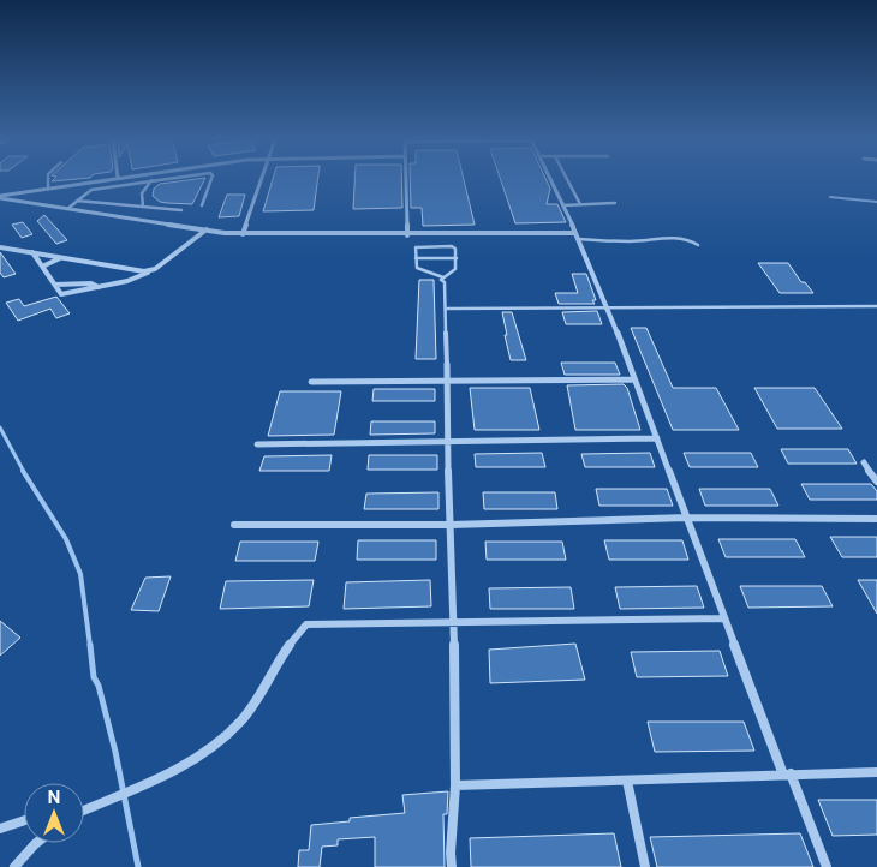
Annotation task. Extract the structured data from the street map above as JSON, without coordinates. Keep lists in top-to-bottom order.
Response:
{
  "north": "top"
}
